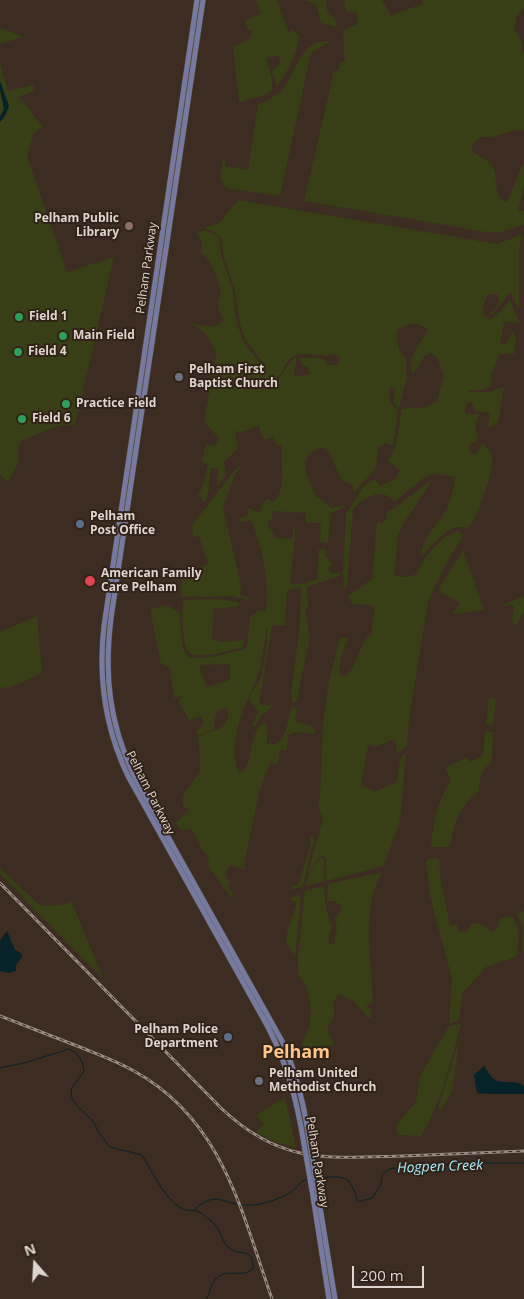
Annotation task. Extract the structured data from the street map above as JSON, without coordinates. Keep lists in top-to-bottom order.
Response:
{
  "streets": {
    "main road": ["Pelham Parkway"]
  },
  "districts": ["Pelham"],
  "water": ["Hogpen Creek"],
  "places": [
    "Pelham Public Library",
    "Field 1",
    "Main Field",
    "Field 4",
    "Pelham First Baptist Church",
    "Practice Field",
    "Field 6",
    "Pelham Post Office",
    "American Family Care Pelham",
    "Pelham Police Department",
    "Pelham United Methodist Church"
  ],
  "scale_bar": "200 m",
  "north": "top"
}
